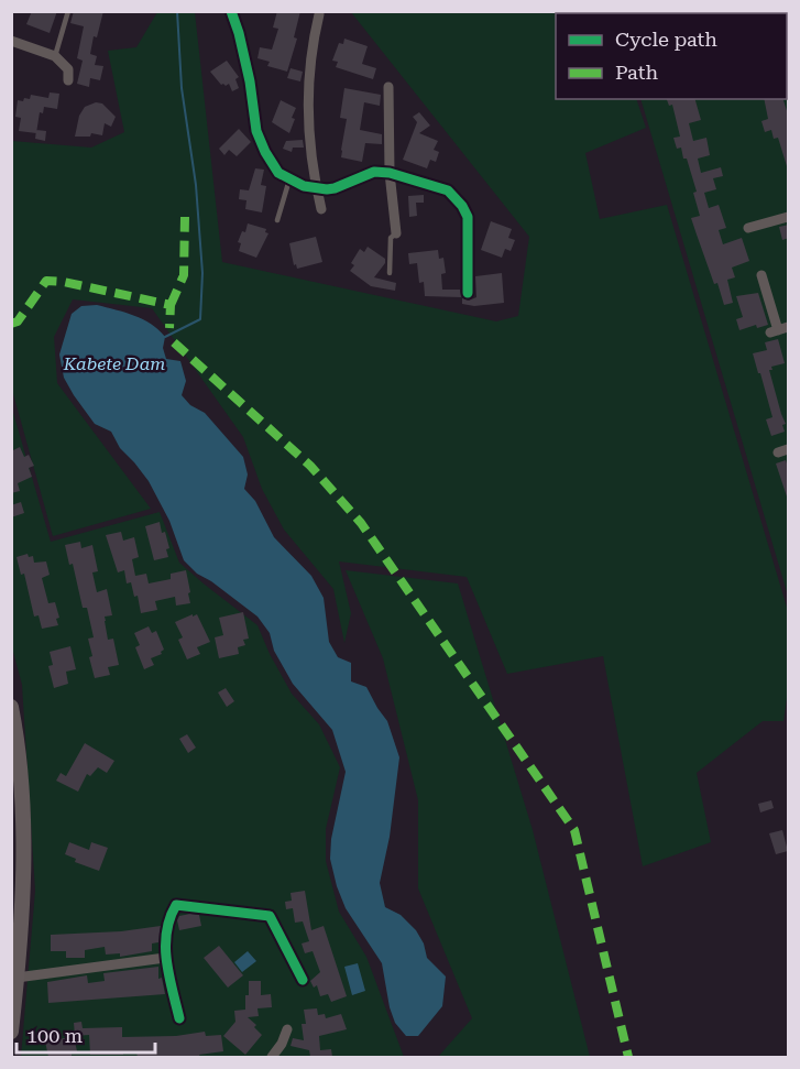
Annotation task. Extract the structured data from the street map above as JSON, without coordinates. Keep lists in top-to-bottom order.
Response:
{
  "water": ["Kabete Dam"],
  "legend": ["Cycle path", "Path"],
  "scale_bar": "100 m"
}
